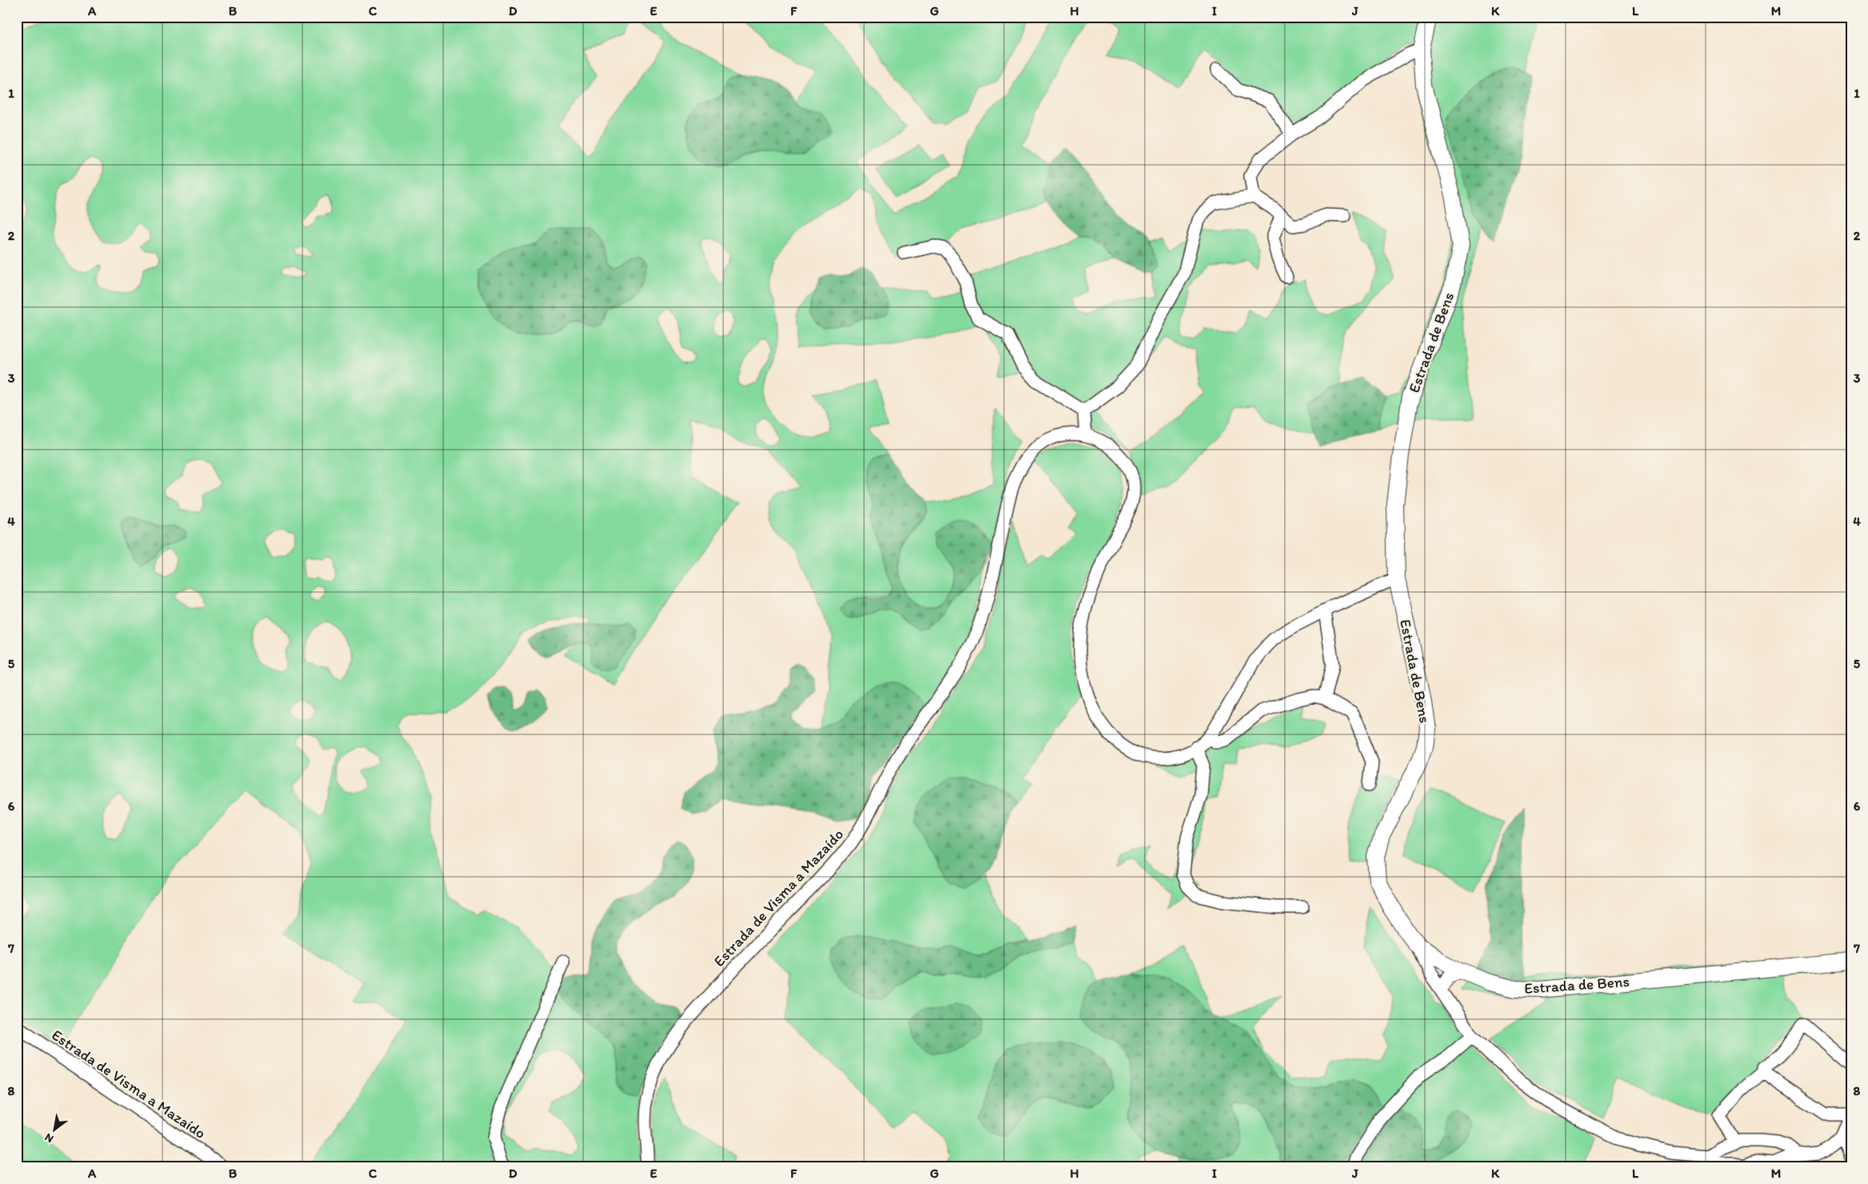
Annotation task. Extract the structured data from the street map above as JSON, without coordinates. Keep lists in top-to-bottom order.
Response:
{
  "streets": {
    "street": ["Estrada de Bens", "Estrada de Visma a Mazaído"]
  },
  "crossings": [
    ["Estrada de Bens", "Estrada de Visma a Mazaído"]
  ],
  "north": "bottom left",
  "grid": {
    "columns": [
      "A",
      "B",
      "C",
      "D",
      "E",
      "F",
      "G",
      "H",
      "I",
      "J",
      "K",
      "L",
      "M"
    ],
    "rows": [
      "1",
      "2",
      "3",
      "4",
      "5",
      "6",
      "7",
      "8"
    ]
  }
}
